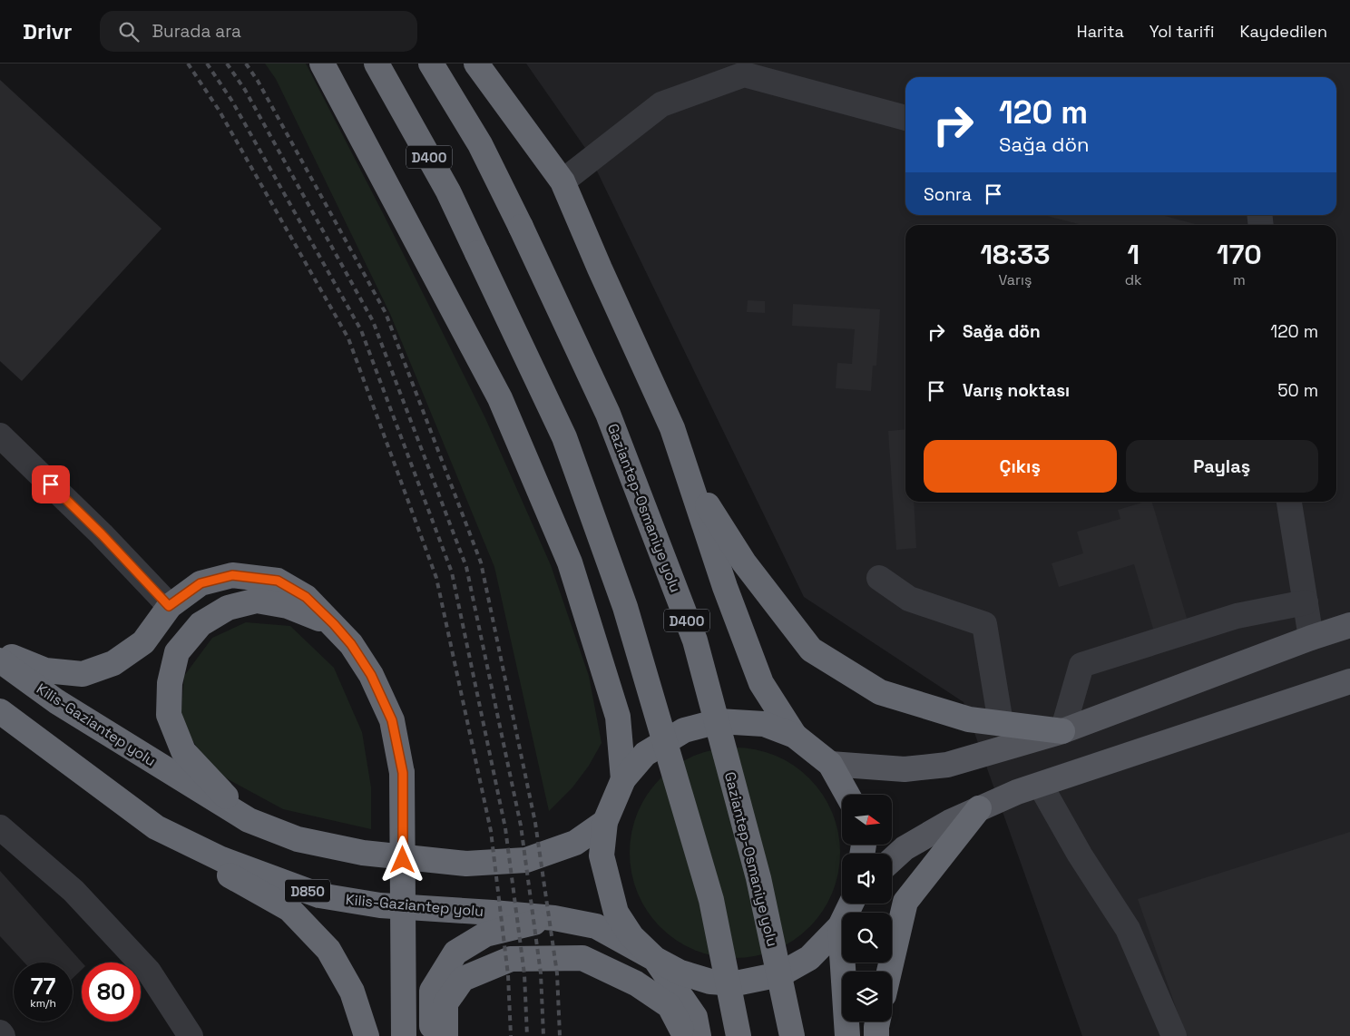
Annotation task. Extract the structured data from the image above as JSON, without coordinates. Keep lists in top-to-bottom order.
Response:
{
  "streets": {
    "highway": [
      "D400",
      "Gaziantep-Osmaniye yolu",
      "Kilis-Gaziantep yolu",
      "D850"
    ]
  },
  "north": "right",
  "page": {
    "header": "Drivr",
    "search": "Burada ara",
    "nav": ["Harita", "Yol tarifi", "Kaydedilen"],
    "turn": ["120 m", "Sağa dön"],
    "then": "Sonra",
    "eta": [
      "18:33",
      "Varış",
      "1",
      "dk",
      "170",
      "m"
    ],
    "list": [
      {
        "name": "Sağa dön",
        "value": "120 m"
      },
      {
        "name": "Varış noktası",
        "value": "50 m"
      }
    ],
    "buttons": ["Çıkış", "Paylaş"],
    "speed": "77 km/h",
    "limit": "80"
  }
}
